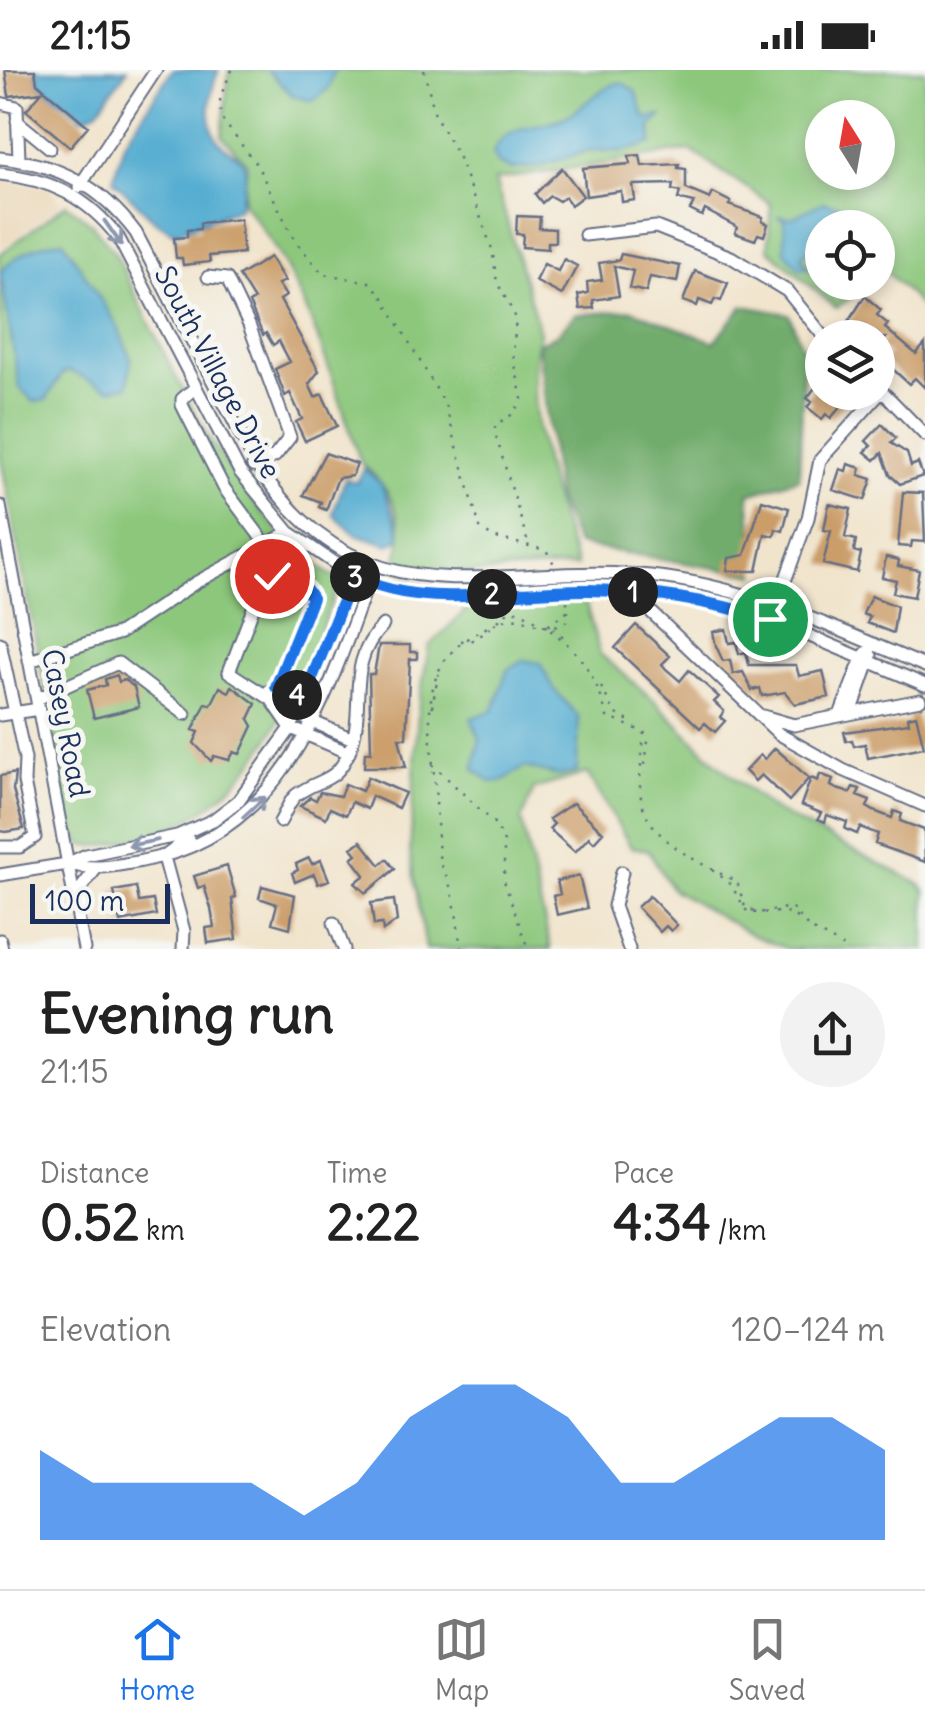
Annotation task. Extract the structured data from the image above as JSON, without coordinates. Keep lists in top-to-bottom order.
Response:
{
  "streets": {
    "street": ["South Village Drive", "Casey Road"]
  },
  "scale_bar": "100 m",
  "north": "top",
  "page": {
    "status": "21:15",
    "pins": [
      "3",
      "1",
      "2",
      "4"
    ],
    "scale": "100 m",
    "heading": ["Evening run", "21:15"],
    "stats": [
      ["Distance", "0.52 km"],
      ["Time", "2:22"],
      ["Pace", "4:34 /km"]
    ],
    "chart": ["Elevation", "120–124 m"],
    "tabs": ["Home", "Map", "Saved"]
  }
}
